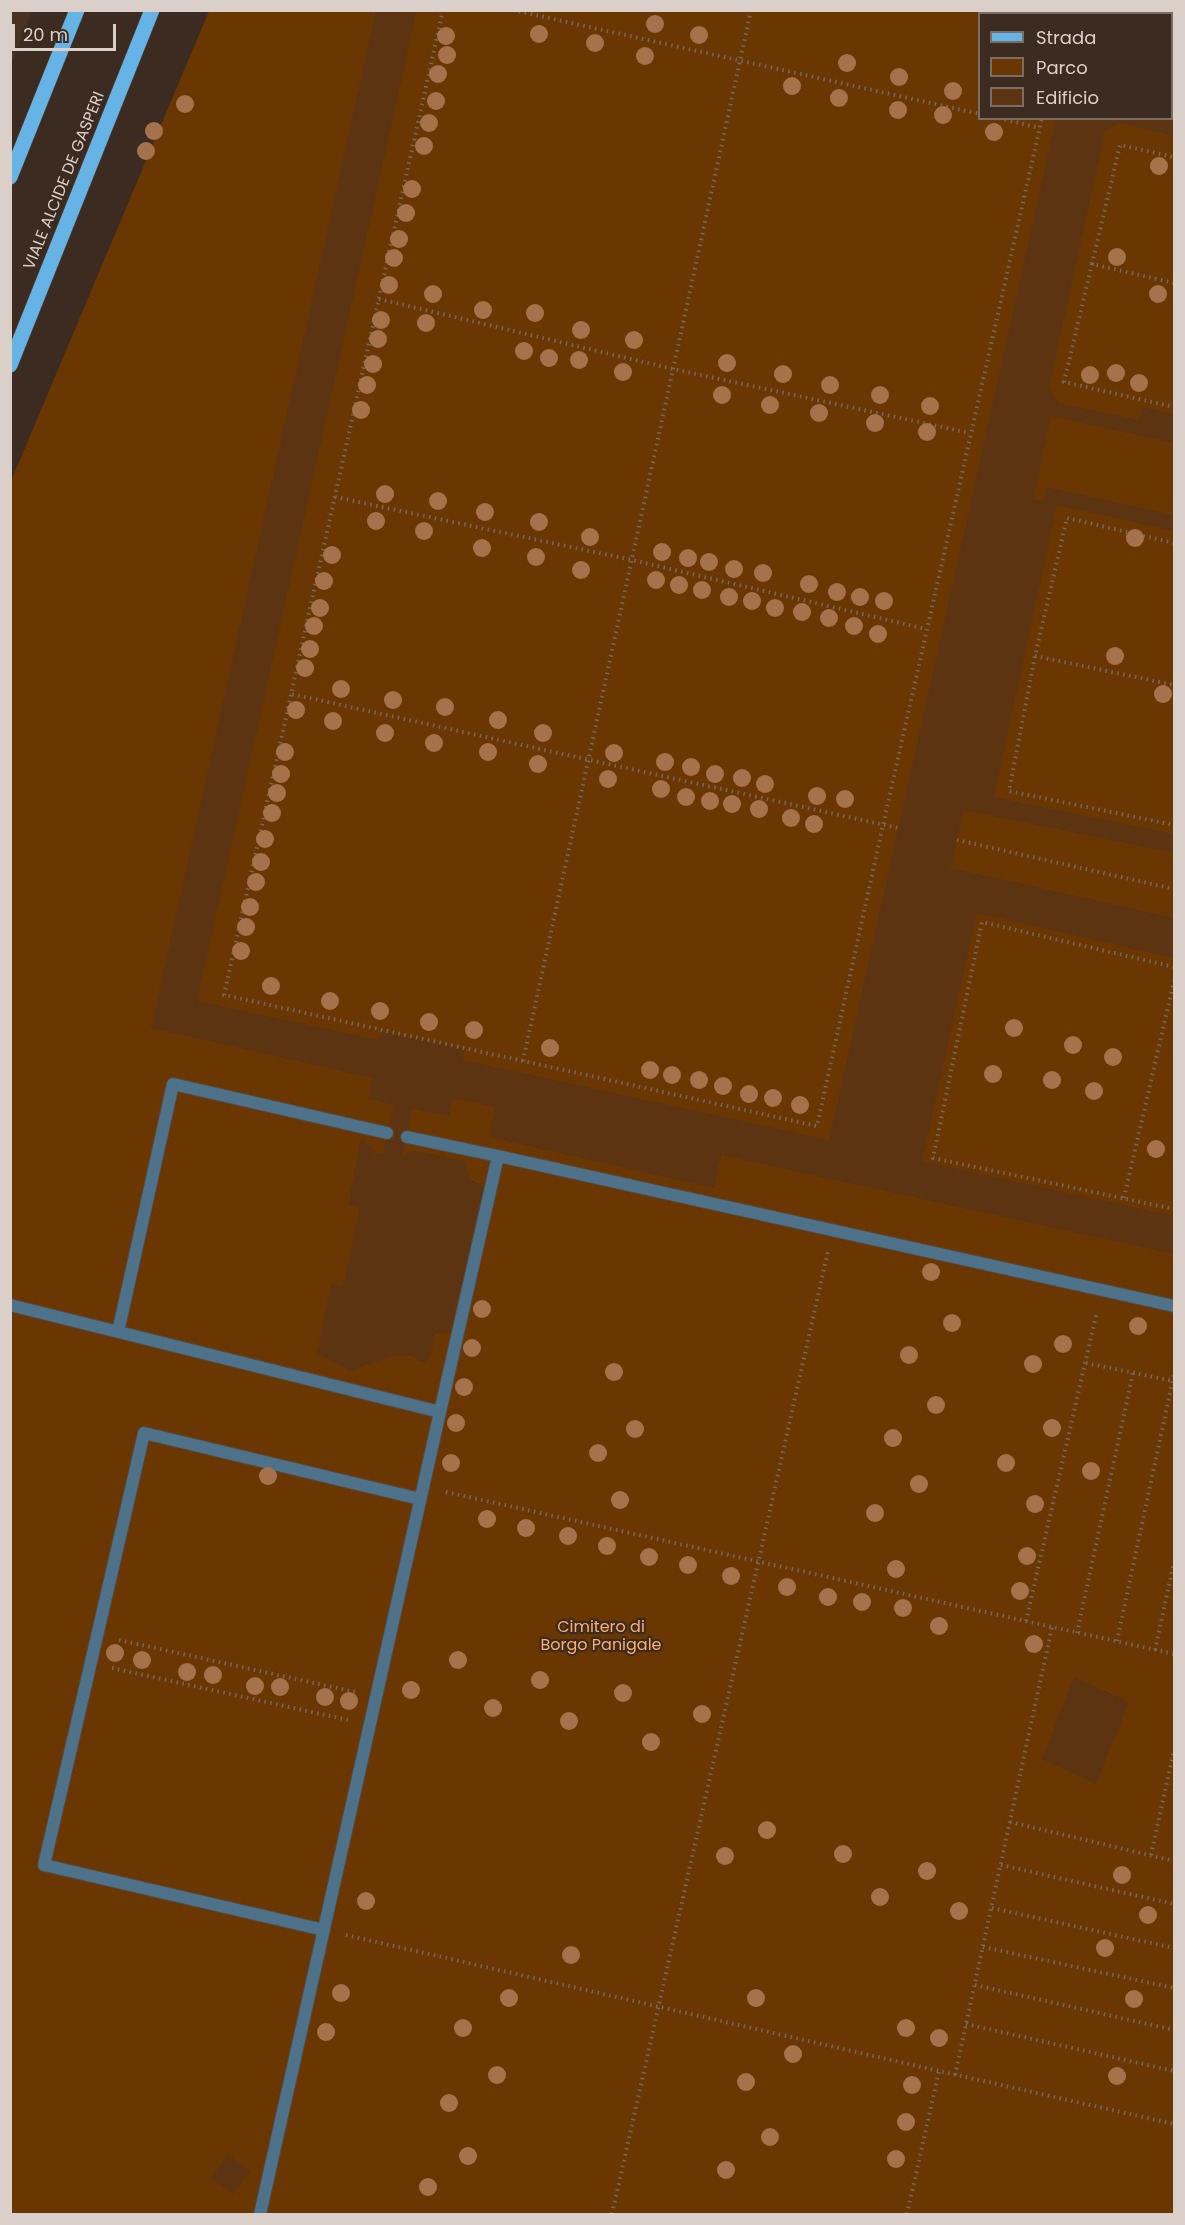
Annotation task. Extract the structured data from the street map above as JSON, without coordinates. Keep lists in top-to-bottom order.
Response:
{
  "streets": {
    "main road": ["VIALE ALCIDE DE GASPERI"]
  },
  "parks": ["Cimitero di Borgo Panigale"],
  "legend": ["Strada", "Parco", "Edificio"],
  "scale_bar": "20 m"
}
